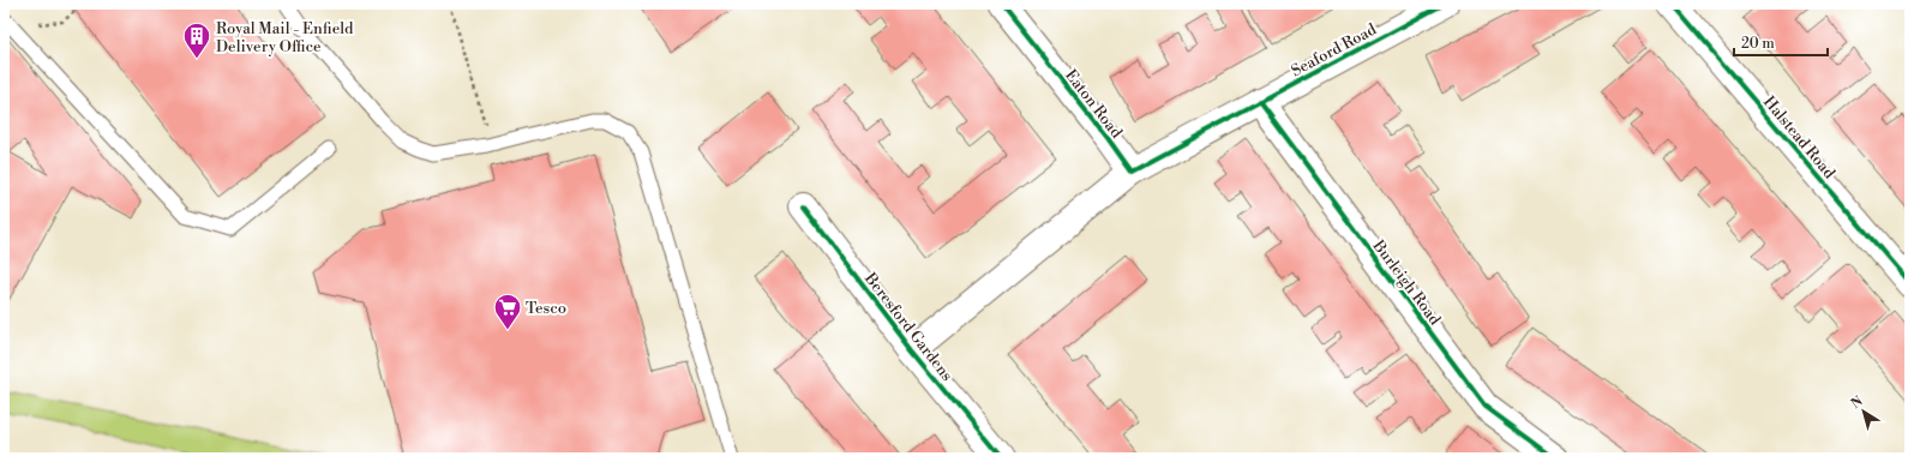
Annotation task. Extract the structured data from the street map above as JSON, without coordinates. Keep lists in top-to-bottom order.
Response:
{
  "streets": {
    "street": [
      "Seaford Road",
      "Eaton Road",
      "Halstead Road",
      "Burleigh Road",
      "Beresford Gardens"
    ]
  },
  "crossings": [
    ["Seaford Road", "Burleigh Road"],
    ["Eaton Road", "Beresford Gardens"]
  ],
  "places": {
    "building": ["Royal Mail - Enfield Delivery Office"],
    "supermarket": ["Tesco"]
  },
  "scale_bar": "20 m",
  "north": "top left"
}
